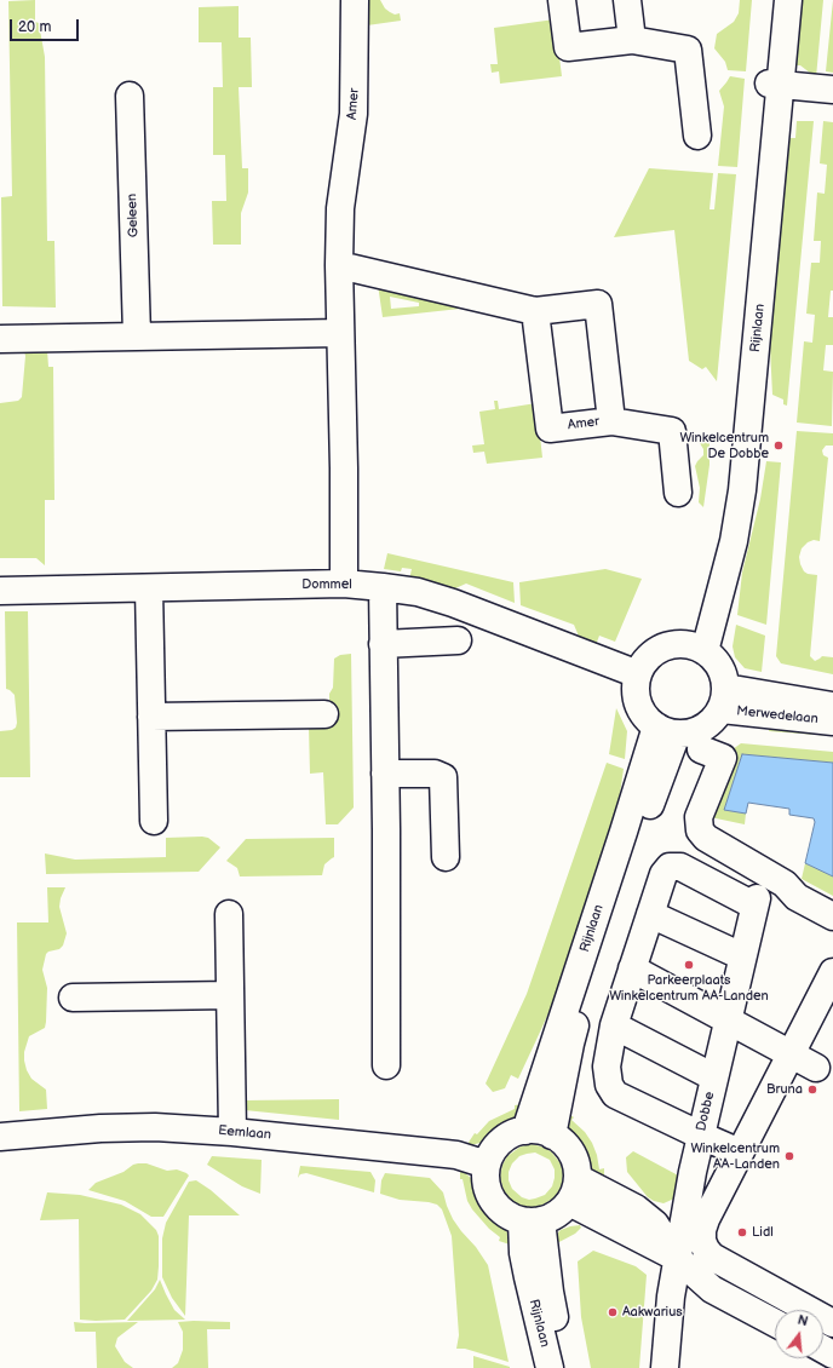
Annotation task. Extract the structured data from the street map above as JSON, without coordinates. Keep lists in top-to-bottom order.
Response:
{
  "streets": {
    "street": [
      "Amer",
      "Geleen",
      "Rijnlaan",
      "Dommel",
      "Merwedelaan",
      "Dobbe",
      "Eemlaan"
    ]
  },
  "crossings": [
    ["Amer", "Dommel"],
    ["Rijnlaan", "Dommel"],
    ["Rijnlaan", "Merwedelaan"],
    ["Rijnlaan", "Eemlaan"],
    ["Dommel", "Merwedelaan"]
  ],
  "places": [
    "Winkelcentrum De Dobbe",
    "Parkeerplaats Winkelcentrum AA-Landen",
    "Bruna",
    "Winkelcentrum AA-Landen",
    "Lidl",
    "Aakwarius"
  ],
  "scale_bar": "20 m",
  "north": "top"
}
